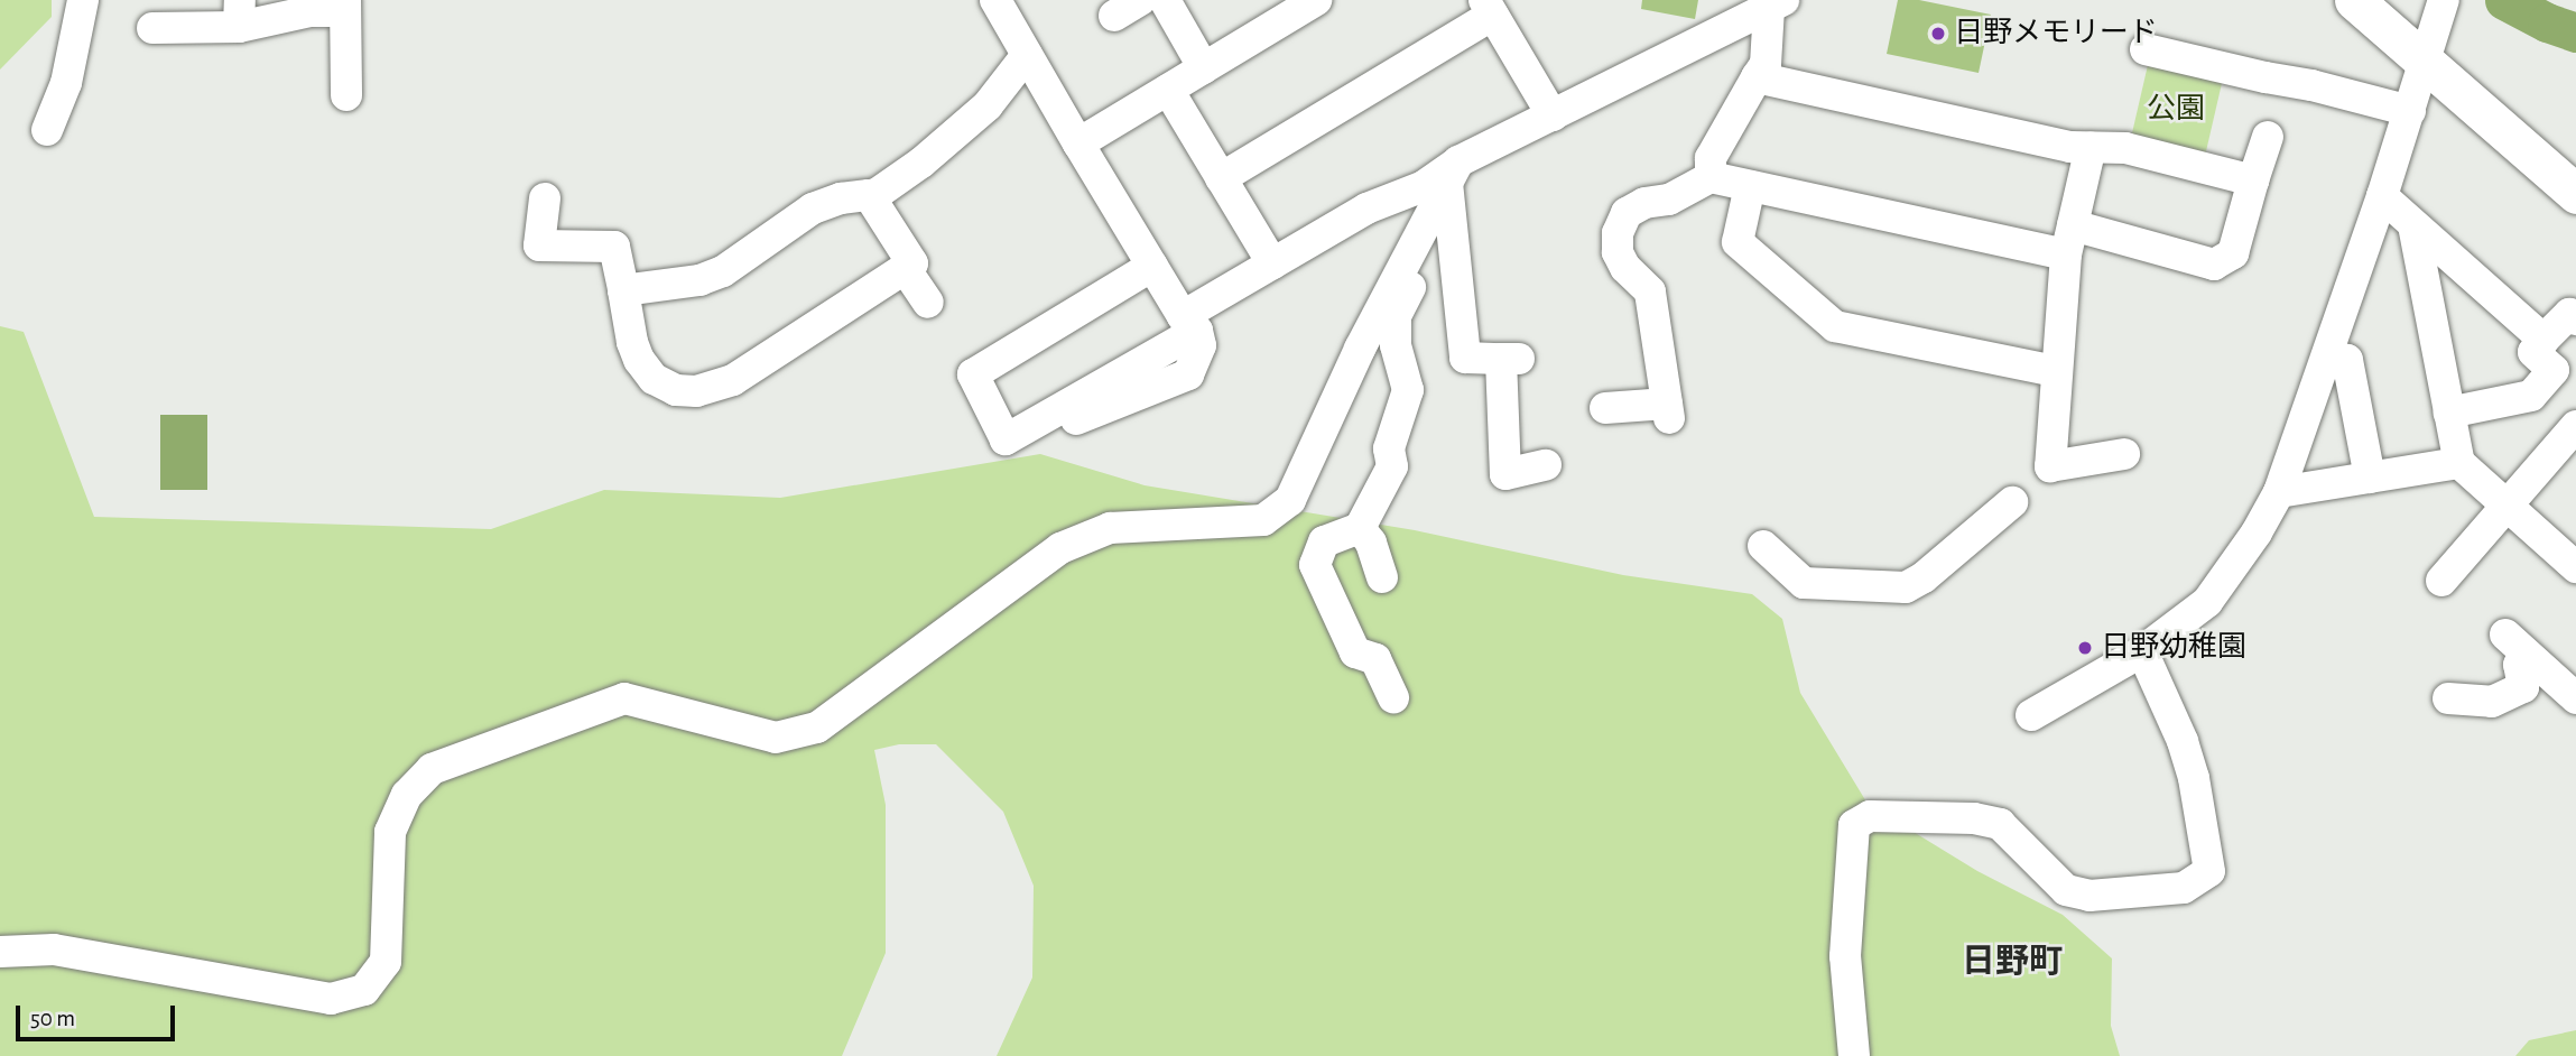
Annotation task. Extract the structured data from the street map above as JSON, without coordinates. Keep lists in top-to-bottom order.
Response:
{
  "districts": ["日野町"],
  "parks": ["公園"],
  "places": ["日野メモリード", "日野幼稚園"],
  "scale_bar": "50 m"
}
